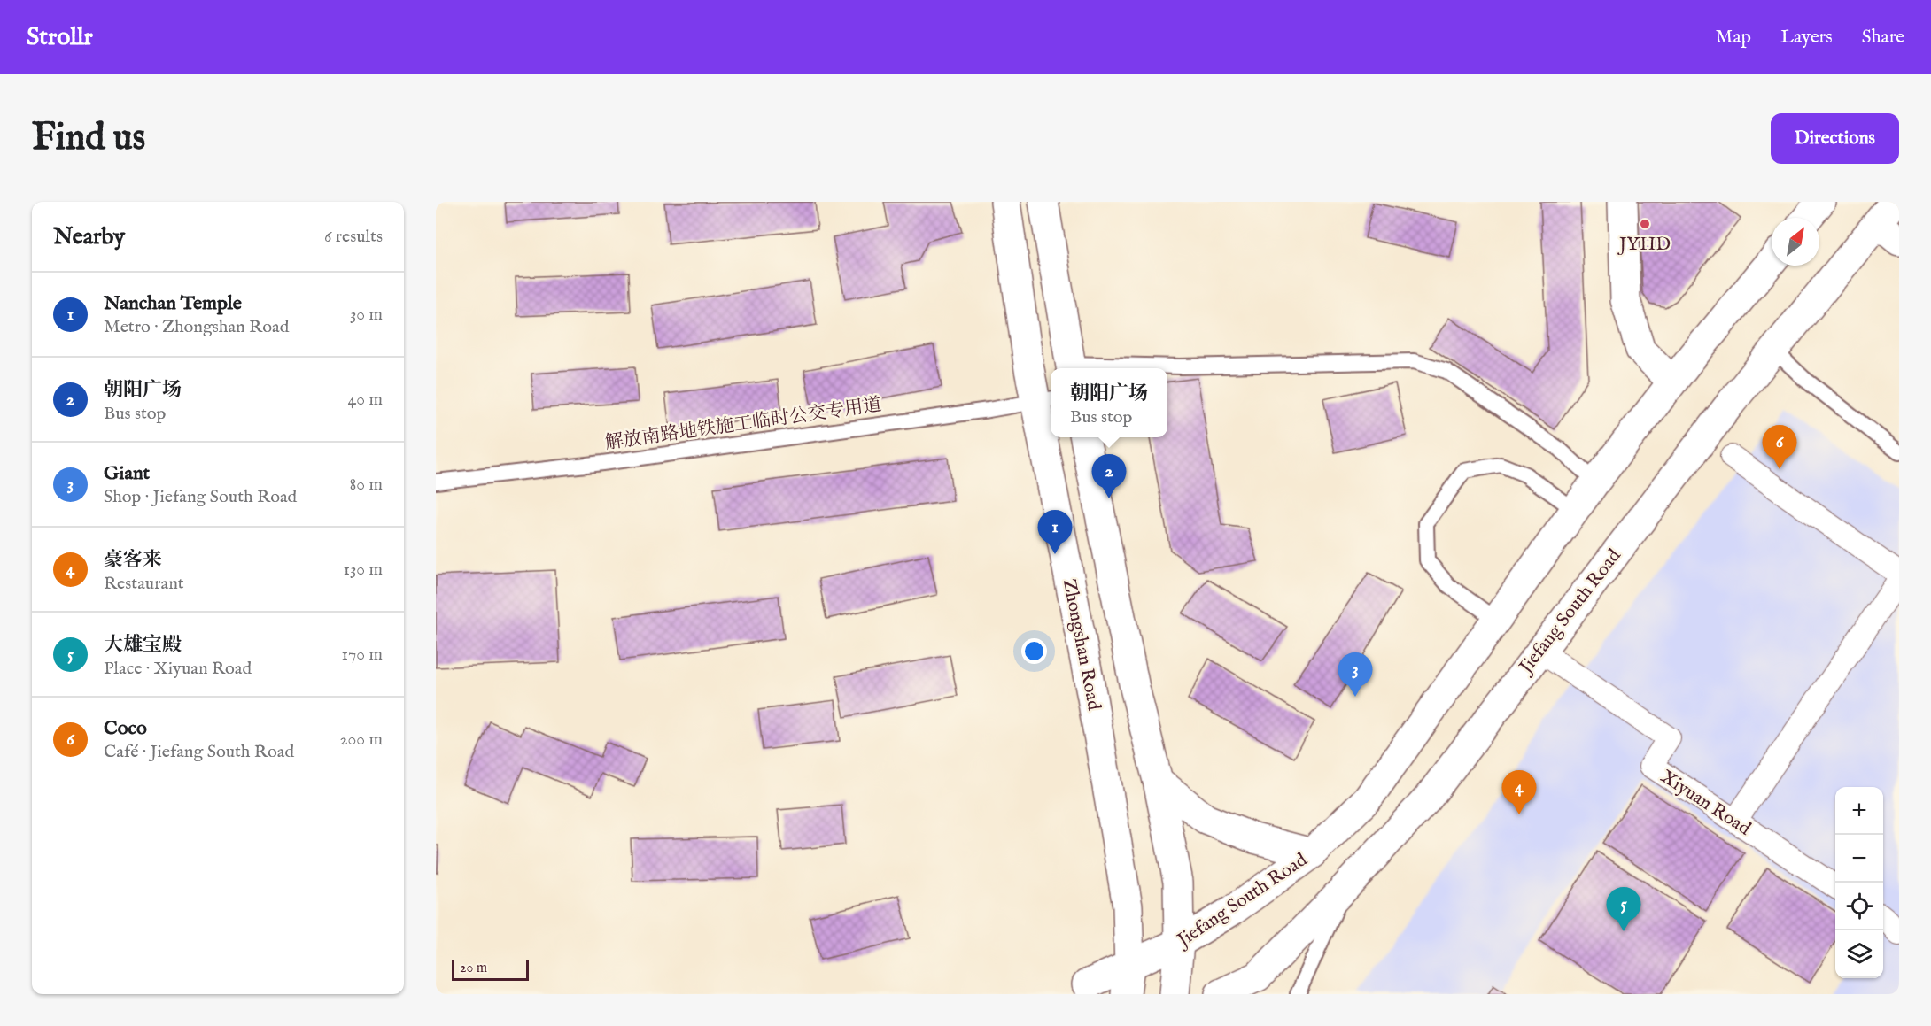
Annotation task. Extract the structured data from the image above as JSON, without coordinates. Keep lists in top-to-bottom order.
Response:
{
  "streets": {
    "main road": ["Jiefang South Road", "Zhongshan Road"],
    "street": ["Xiyuan Road"],
    "lane": ["解放南路地铁施工临时公交专用道"]
  },
  "crossings": [
    ["解放南路地铁施工临时公交专用道", "Zhongshan Road"],
    ["Jiefang South Road", "Zhongshan Road"],
    ["Jiefang South Road", "Xiyuan Road"]
  ],
  "places": ["JYHD"],
  "scale_bar": "20 m",
  "north": "top right",
  "page": {
    "header": "Strollr",
    "nav": ["Map", "Layers", "Share"],
    "buttons": "Directions",
    "title": "Find us",
    "heading": ["Nearby", "6 results"],
    "list": [
      {
        "mark": "1",
        "name": "Nanchan Temple",
        "note": "Metro · Zhongshan Road",
        "value": "30 m"
      },
      {
        "mark": "2",
        "name": "朝阳广场",
        "note": "Bus stop",
        "value": "40 m"
      },
      {
        "mark": "3",
        "name": "Giant",
        "note": "Shop · Jiefang South Road",
        "value": "80 m"
      },
      {
        "mark": "4",
        "name": "豪客来",
        "note": "Restaurant",
        "value": "130 m"
      },
      {
        "mark": "5",
        "name": "大雄宝殿",
        "note": "Place · Xiyuan Road",
        "value": "170 m"
      },
      {
        "mark": "6",
        "name": "Coco",
        "note": "Café · Jiefang South Road",
        "value": "200 m"
      }
    ],
    "popup": ["朝阳广场", "Bus stop"],
    "pins": [
      "6",
      "2",
      "1",
      "3",
      "4",
      "5"
    ],
    "map_buttons": ["+", "−"],
    "scale": "20 m"
  }
}
